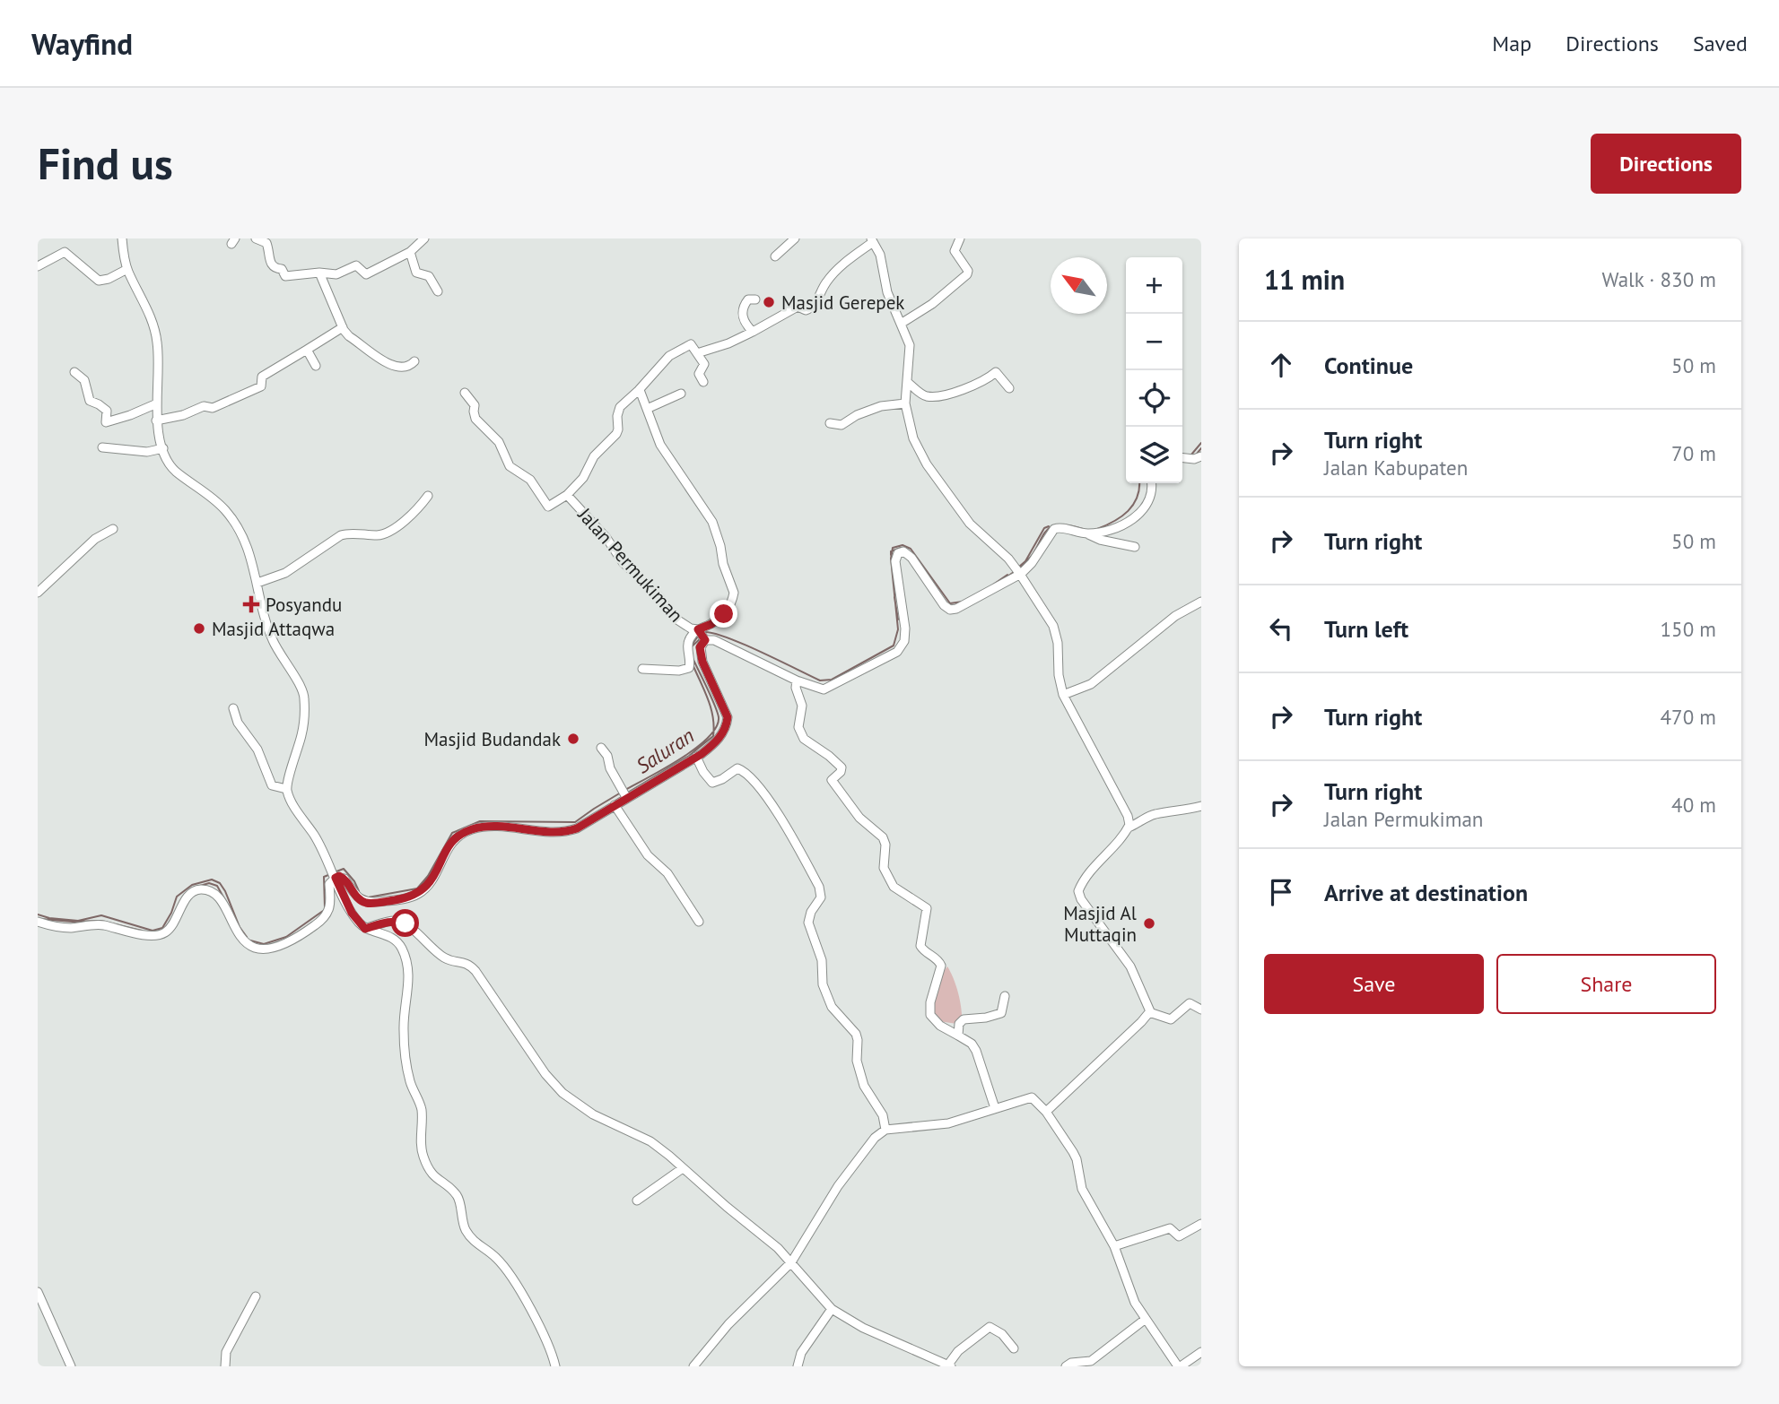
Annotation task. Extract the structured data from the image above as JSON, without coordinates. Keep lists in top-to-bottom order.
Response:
{
  "streets": {
    "street": ["Jalan Permukiman"]
  },
  "water": ["Saluran"],
  "places": {
    "other": [
      "Masjid Gerepek",
      "Masjid Attaqwa",
      "Masjid Budandak",
      "Masjid Al Muttaqin"
    ],
    "health": ["Posyandu"]
  },
  "north": "top left",
  "page": {
    "header": "Wayfind",
    "nav": ["Map", "Directions", "Saved"],
    "buttons": [
      "Directions",
      ["Save", "Share"]
    ],
    "title": "Find us",
    "heading": ["11 min", "Walk · 830 m"],
    "map_buttons": ["+", "−"],
    "list": [
      ["Continue", "50 m"],
      ["Turn right", "Jalan Kabupaten", "70 m"],
      ["Turn right", "50 m"],
      ["Turn left", "150 m"],
      ["Turn right", "470 m"],
      ["Turn right", "Jalan Permukiman", "40 m"],
      "Arrive at destination"
    ]
  }
}
